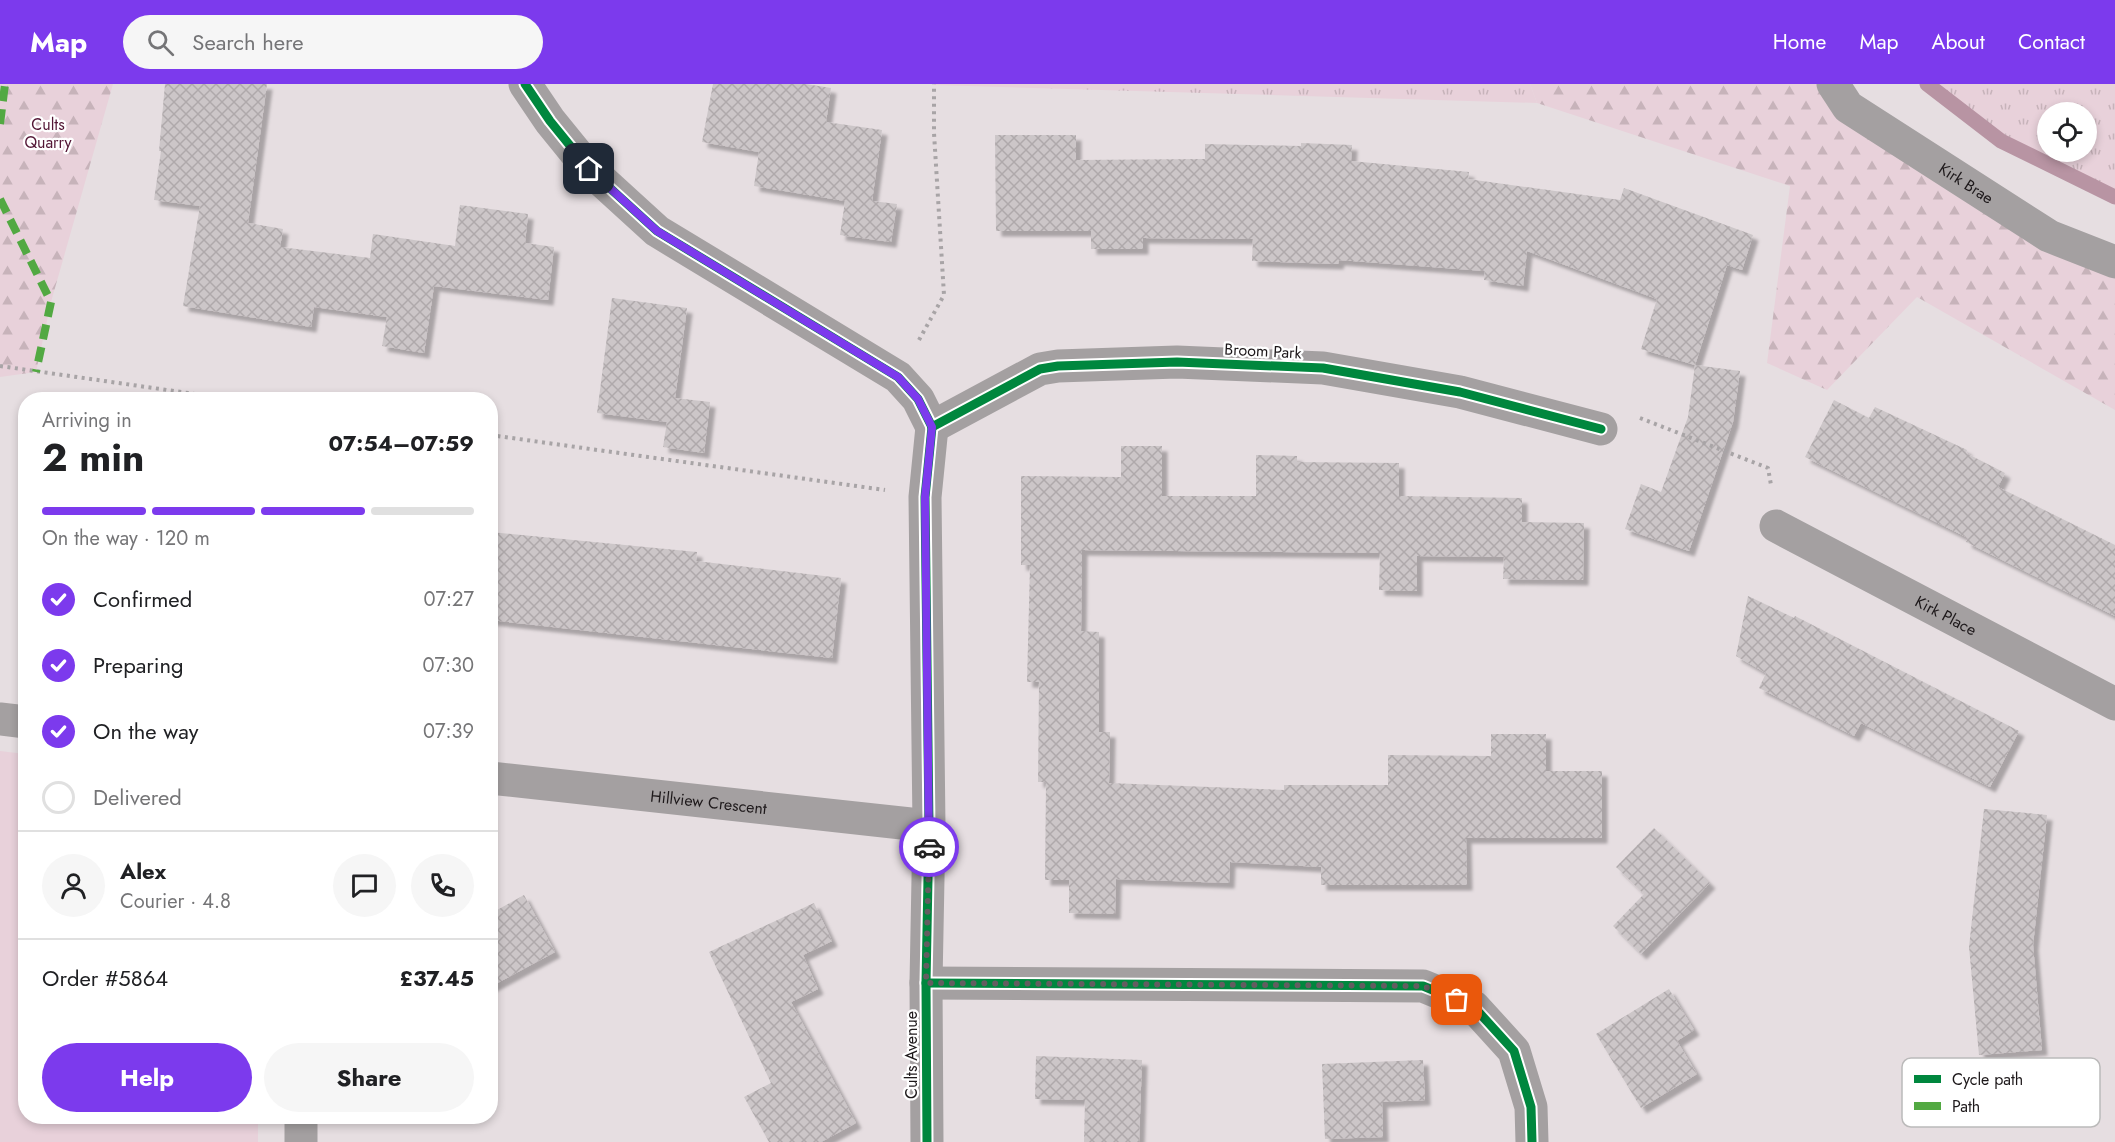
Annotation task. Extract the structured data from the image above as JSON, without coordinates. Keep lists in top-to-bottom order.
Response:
{
  "streets": {
    "street": [
      "Kirk Brae",
      "Broom Park",
      "Kirk Place",
      "Hillview Crescent",
      "Cults Avenue"
    ]
  },
  "crossings": [
    ["Broom Park", "Cults Avenue"],
    ["Hillview Crescent", "Cults Avenue"]
  ],
  "parks": ["Cults Quarry"],
  "legend": ["Cycle path", "Path"],
  "page": {
    "header": "Map",
    "search": "Search here",
    "nav": [
      "Home",
      "Map",
      "About",
      "Contact"
    ],
    "heading": ["2 min", "Arriving in", "07:54–07:59"],
    "panel": [
      "Alex",
      "Courier · 4.8",
      "Order #5864",
      "£37.45"
    ],
    "bar": "On the way · 120 m",
    "list": [
      ["Confirmed", "07:27"],
      ["Preparing", "07:30"],
      ["On the way", "07:39"],
      "Delivered"
    ],
    "buttons": ["Help", "Share"]
  }
}
